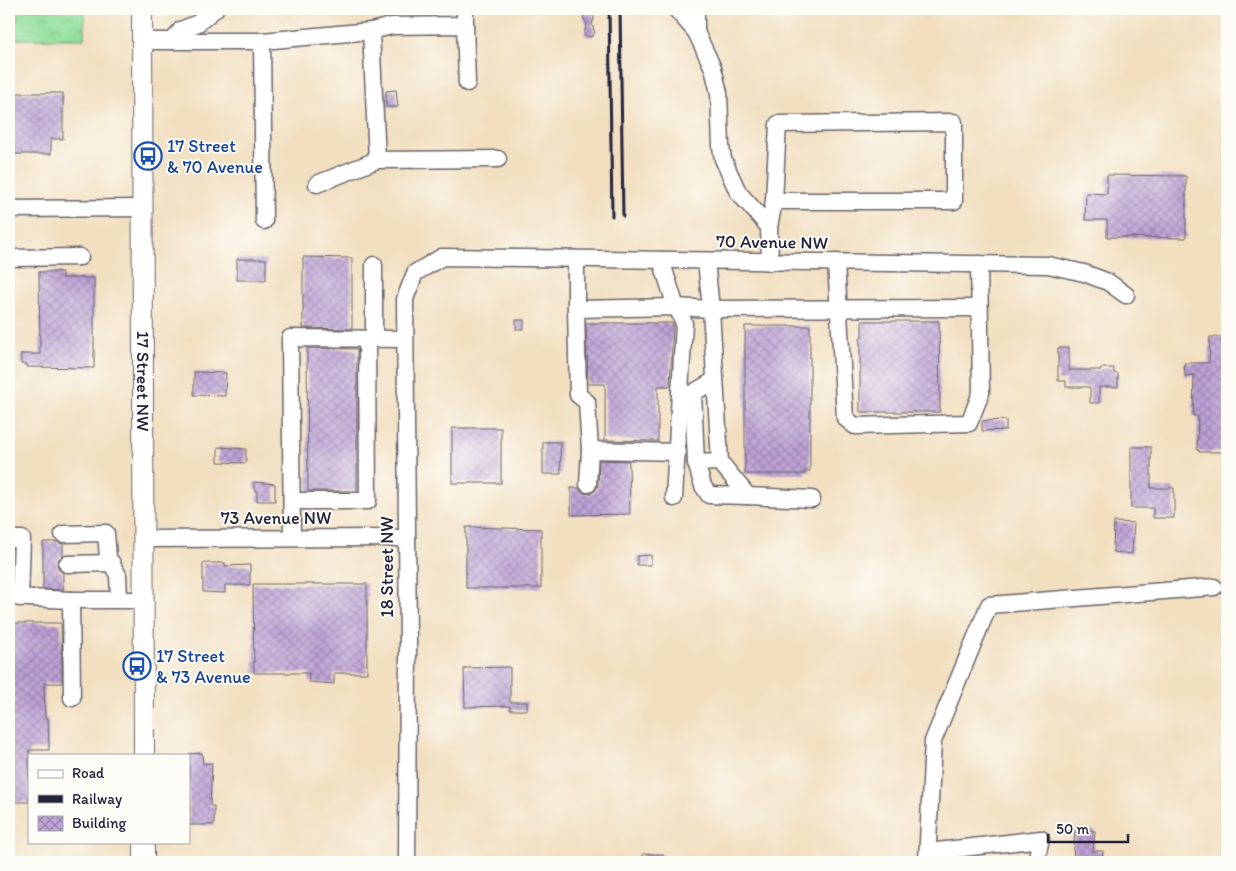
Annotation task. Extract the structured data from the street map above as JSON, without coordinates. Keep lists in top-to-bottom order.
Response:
{
  "streets": {
    "main road": ["17 Street NW"],
    "street": ["70 Avenue NW", "73 Avenue NW", "18 Street NW"]
  },
  "crossings": [
    ["70 Avenue NW", "18 Street NW"],
    ["17 Street NW", "73 Avenue NW"],
    ["73 Avenue NW", "18 Street NW"]
  ],
  "places": {
    "bus stop": ["17 Street & 70 Avenue", "17 Street & 73 Avenue"]
  },
  "legend": ["Road", "Railway", "Building"],
  "scale_bar": "50 m"
}
